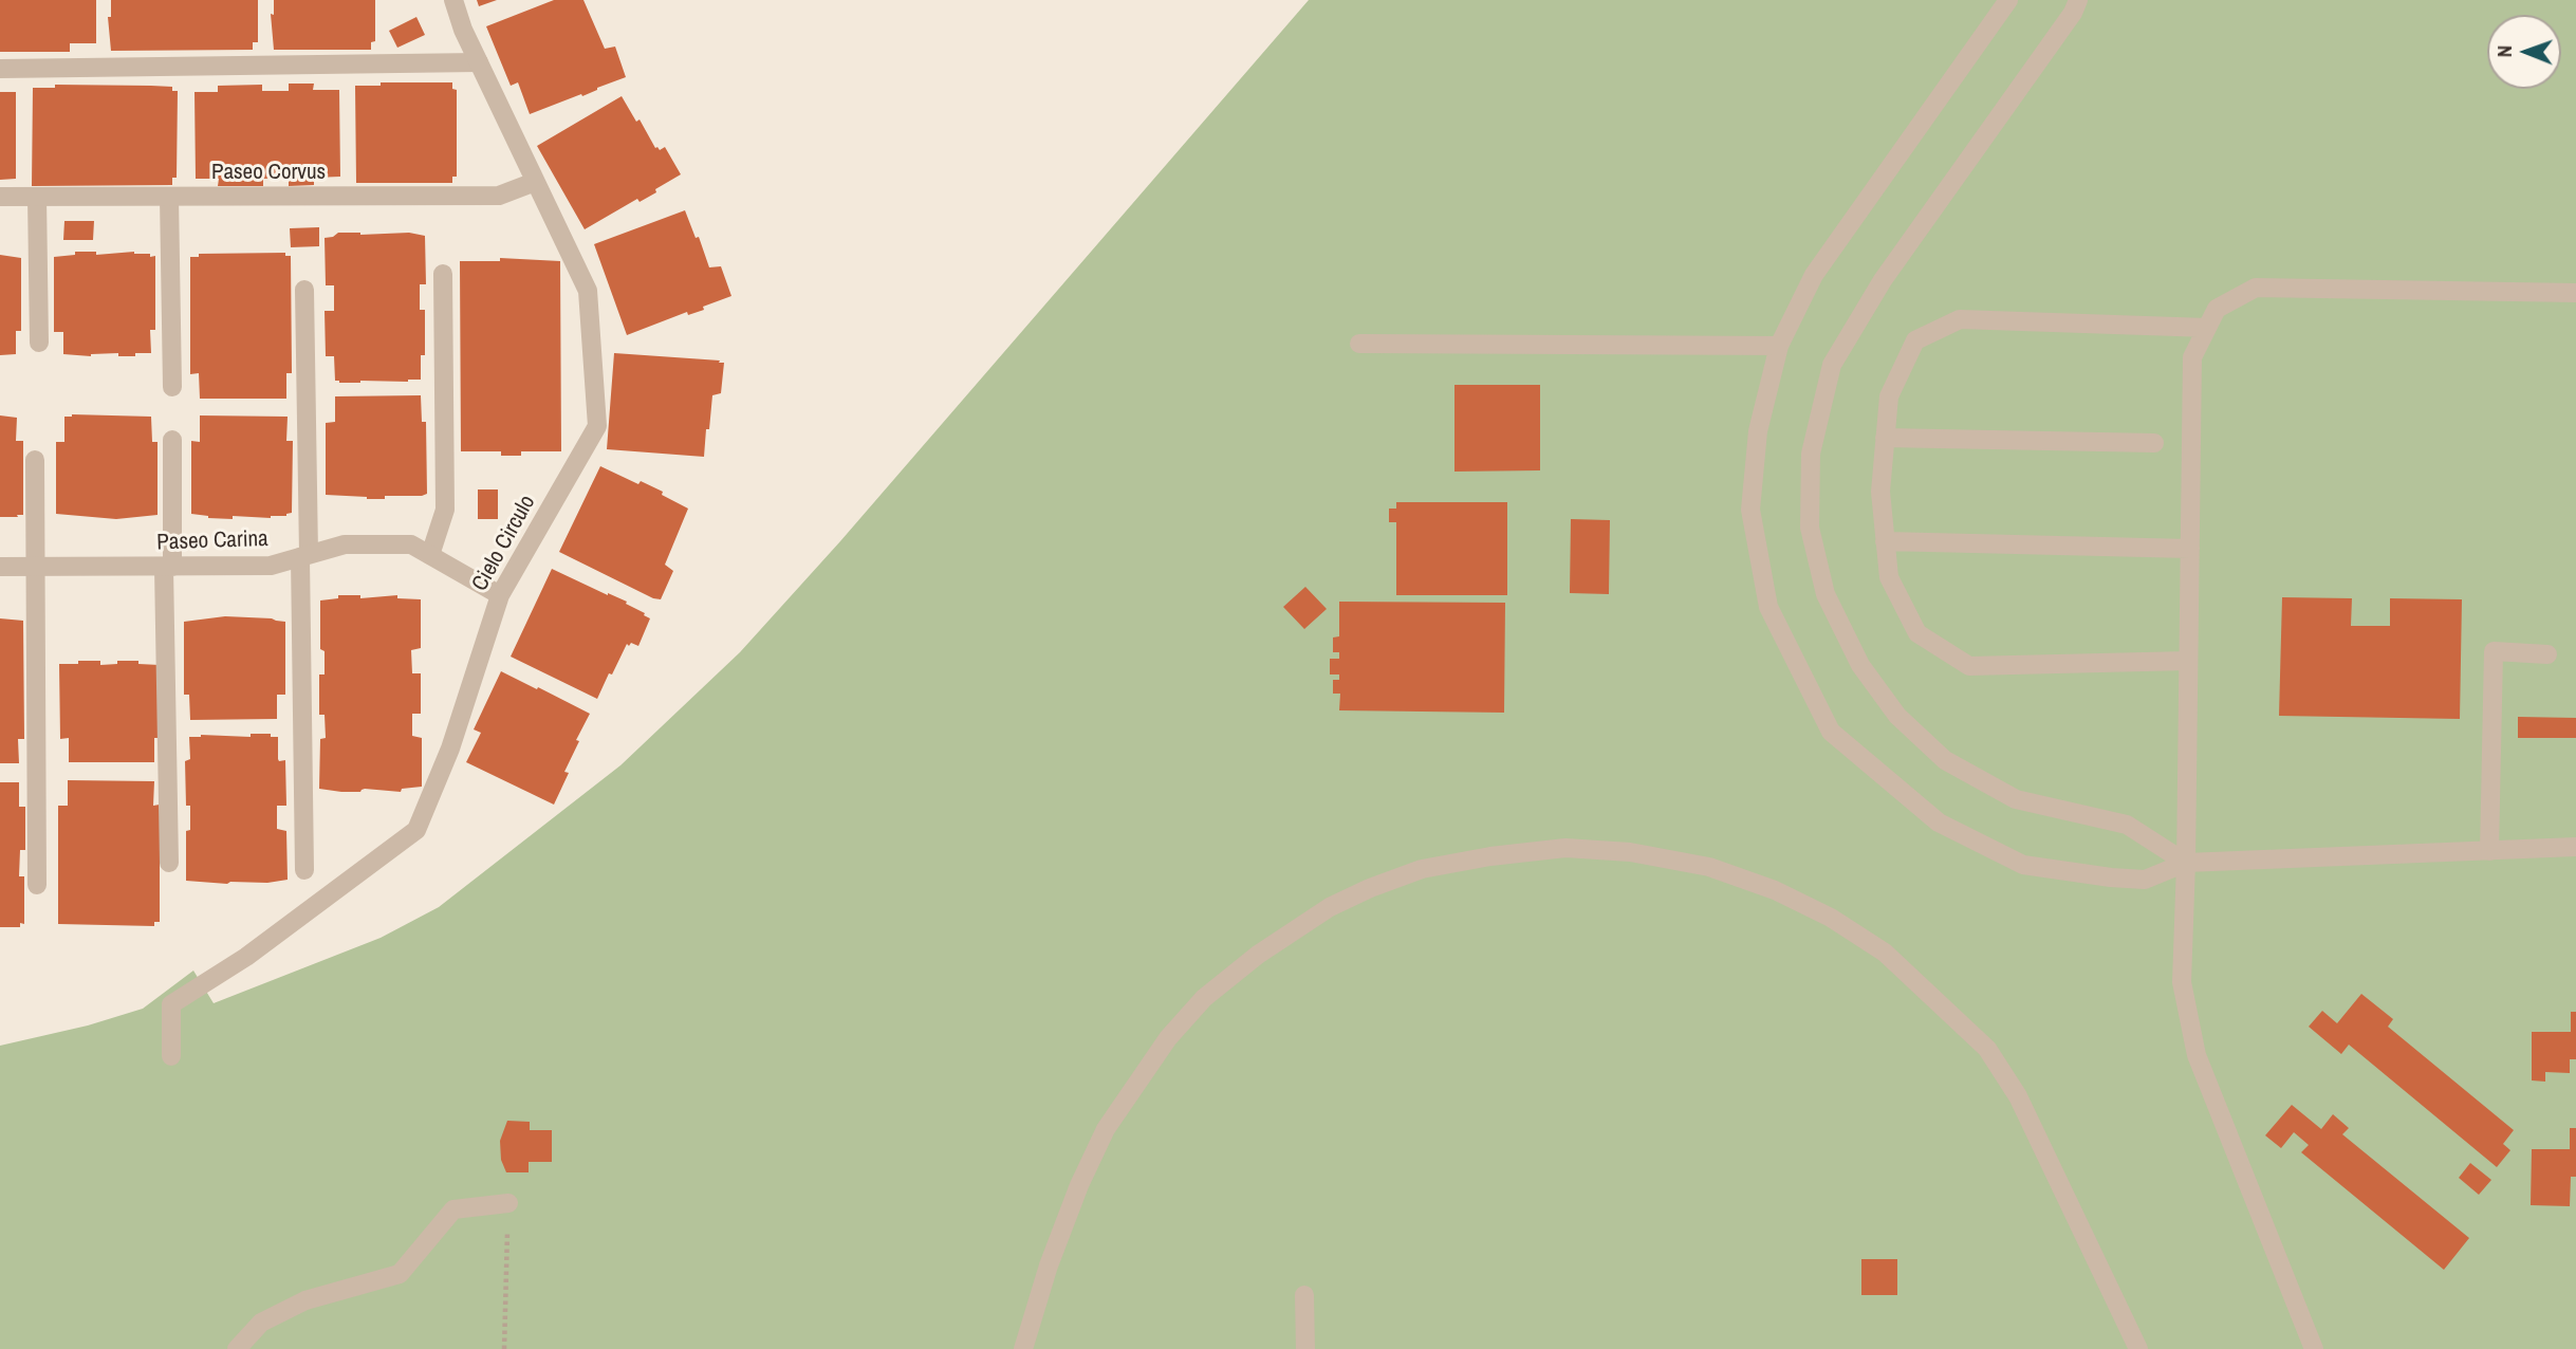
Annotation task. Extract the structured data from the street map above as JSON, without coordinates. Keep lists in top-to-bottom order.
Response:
{
  "streets": {
    "street": ["Paseo Corvus", "Paseo Carina", "Cielo Circulo"]
  },
  "crossings": [
    ["Paseo Corvus", "Cielo Circulo"],
    ["Paseo Carina", "Cielo Circulo"]
  ],
  "north": "left"
}
